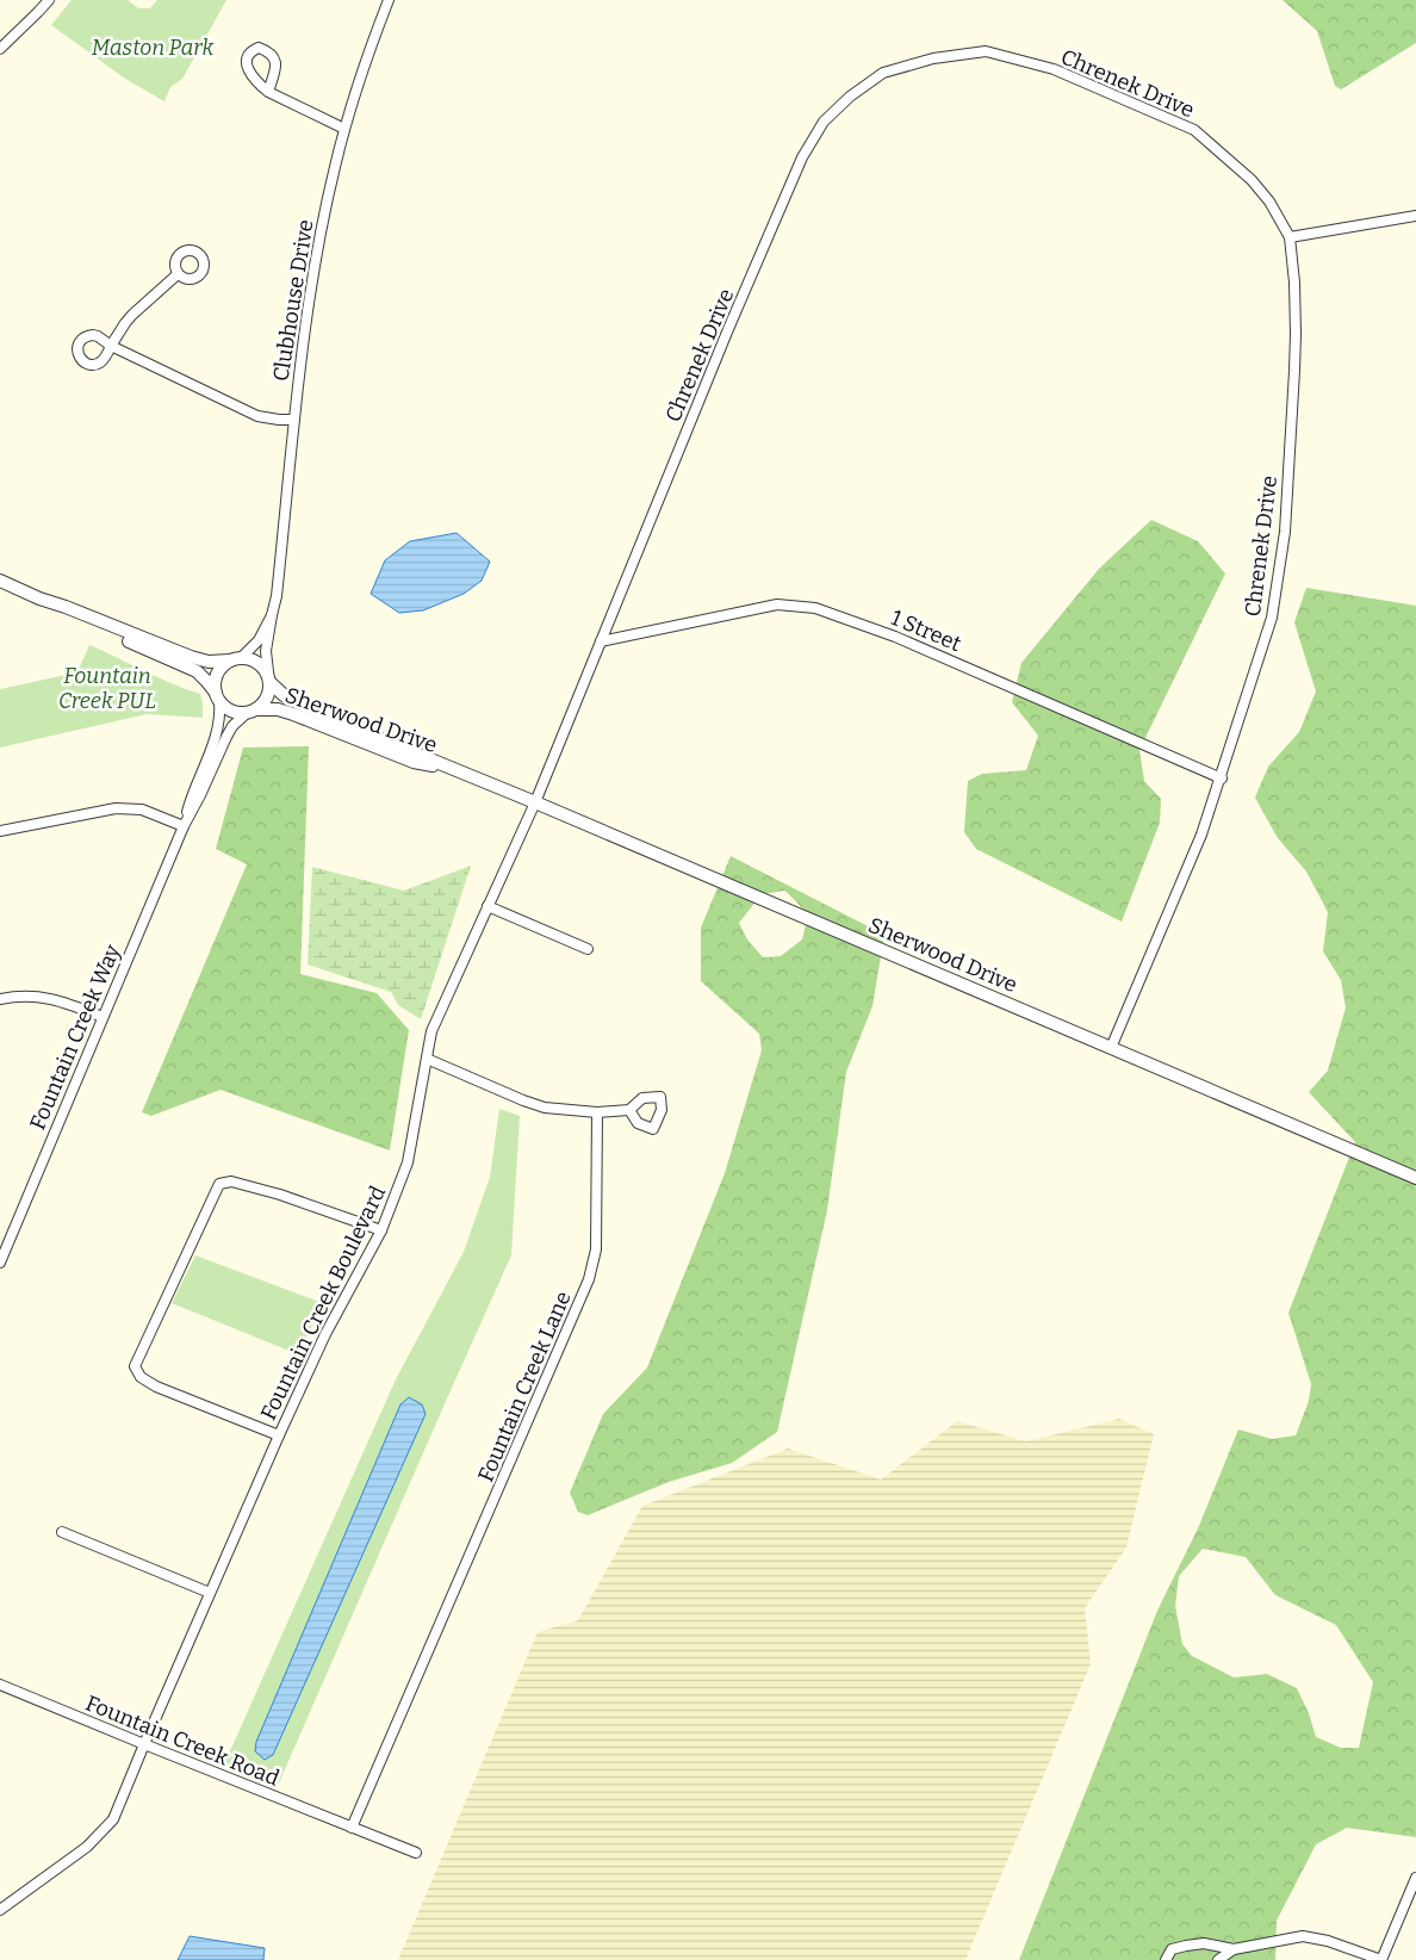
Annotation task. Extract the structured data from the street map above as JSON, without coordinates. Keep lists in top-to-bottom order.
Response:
{
  "streets": {
    "street": [
      "Chrenek Drive",
      "Clubhouse Drive",
      "1 Street",
      "Sherwood Drive",
      "Fountain Creek Way",
      "Fountain Creek Boulevard",
      "Fountain Creek Lane",
      "Fountain Creek Road"
    ]
  },
  "crossings": [
    ["Chrenek Drive", "1 Street"],
    ["Chrenek Drive", "Sherwood Drive"],
    ["Chrenek Drive", "Fountain Creek Boulevard"],
    ["Clubhouse Drive", "Sherwood Drive"],
    ["Clubhouse Drive", "Fountain Creek Way"],
    ["Sherwood Drive", "Fountain Creek Way"],
    ["Sherwood Drive", "Fountain Creek Boulevard"],
    ["Fountain Creek Boulevard", "Fountain Creek Road"],
    ["Fountain Creek Lane", "Fountain Creek Road"]
  ],
  "parks": ["Maston Park", "Fountain Creek PUL"]
}
